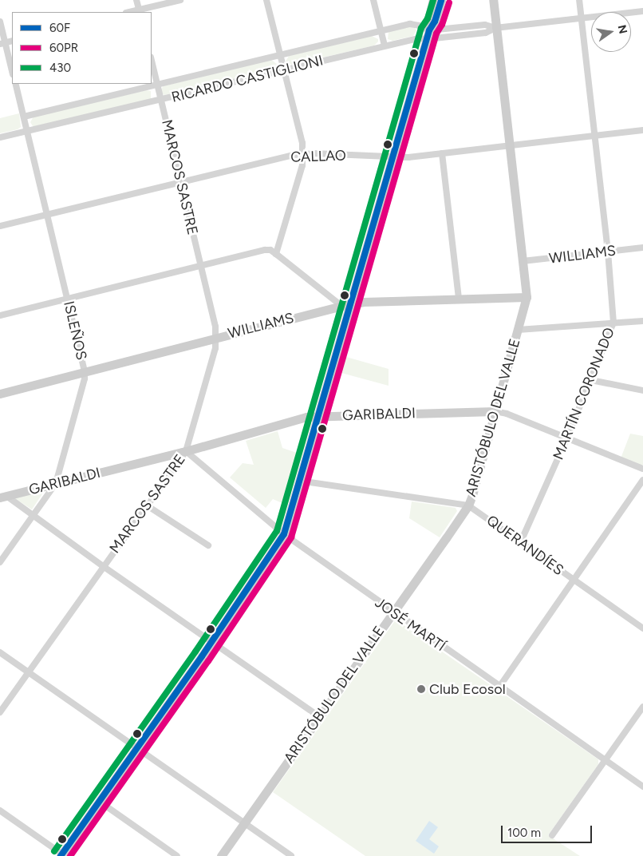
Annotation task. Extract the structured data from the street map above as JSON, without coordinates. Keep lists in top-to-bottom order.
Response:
{
  "streets": {
    "street": [
      "RICARDO CASTIGLIONI",
      "CALLAO",
      "MARCOS SASTRE",
      "WILLIAMS",
      "ISLEÑOS",
      "MARTÍN CORONADO",
      "GARIBALDI",
      "ARISTÓBULO DEL VALLE",
      "QUERANDÍES",
      "JOSÉ MARTÍ"
    ]
  },
  "crossings": [
    ["RICARDO CASTIGLIONI", "MARCOS SASTRE"],
    ["RICARDO CASTIGLIONI", "ISLEÑOS"],
    ["RICARDO CASTIGLIONI", "MARTÍN CORONADO"],
    ["RICARDO CASTIGLIONI", "ARISTÓBULO DEL VALLE"],
    ["CALLAO", "MARCOS SASTRE"],
    ["CALLAO", "ISLEÑOS"],
    ["CALLAO", "MARTÍN CORONADO"],
    ["CALLAO", "ARISTÓBULO DEL VALLE"],
    ["MARCOS SASTRE", "WILLIAMS"],
    ["MARCOS SASTRE", "GARIBALDI"],
    ["MARCOS SASTRE", "JOSÉ MARTÍ"],
    ["WILLIAMS", "ISLEÑOS"],
    ["WILLIAMS", "MARTÍN CORONADO"],
    ["WILLIAMS", "ARISTÓBULO DEL VALLE"],
    ["ISLEÑOS", "GARIBALDI"],
    ["MARTÍN CORONADO", "GARIBALDI"],
    ["MARTÍN CORONADO", "QUERANDÍES"],
    ["GARIBALDI", "ARISTÓBULO DEL VALLE"],
    ["GARIBALDI", "JOSÉ MARTÍ"],
    ["ARISTÓBULO DEL VALLE", "QUERANDÍES"],
    ["ARISTÓBULO DEL VALLE", "JOSÉ MARTÍ"]
  ],
  "places": ["Club Ecosol"],
  "lines": ["transit line 60F", "transit line 430", "transit line 60PR"],
  "legend": ["60F", "60PR", "430"],
  "scale_bar": "100 m",
  "north": "right"
}
